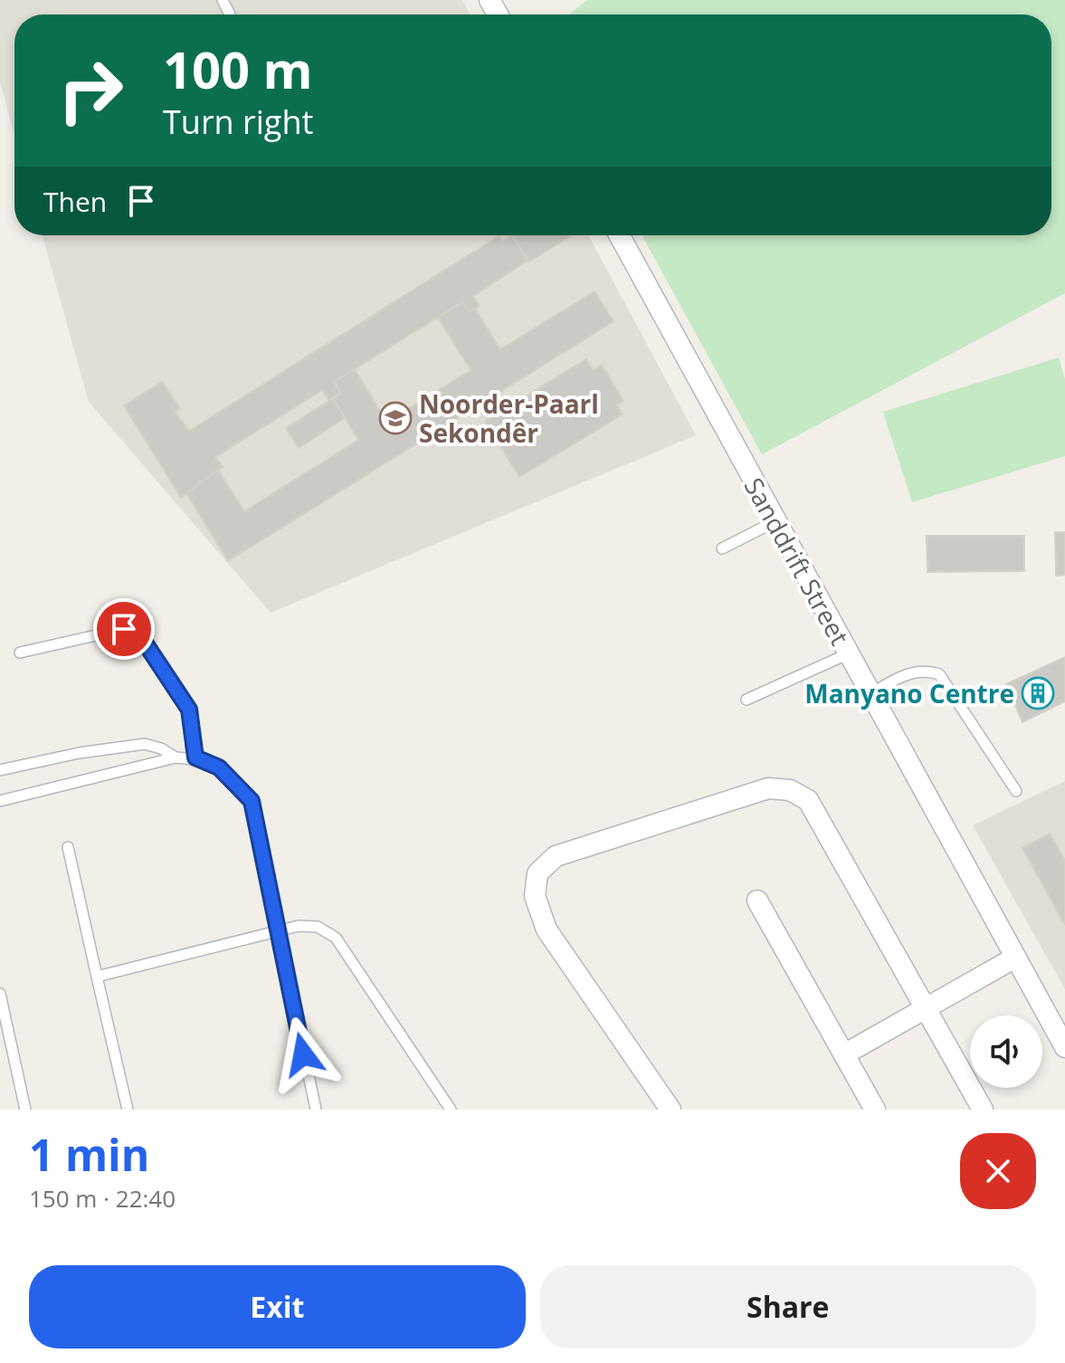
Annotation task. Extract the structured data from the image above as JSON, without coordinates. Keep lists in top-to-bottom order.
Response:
{
  "streets": {
    "street": ["Sanddrift Street"]
  },
  "places": {
    "school or university": ["Noorder-Paarl Sekondêr"],
    "building": ["Manyano Centre"]
  },
  "page": {
    "turn": ["100 m", "Turn right"],
    "then": "Then",
    "heading": ["1 min", "150 m · 22:40"],
    "buttons": ["Exit", "Share"]
  }
}
